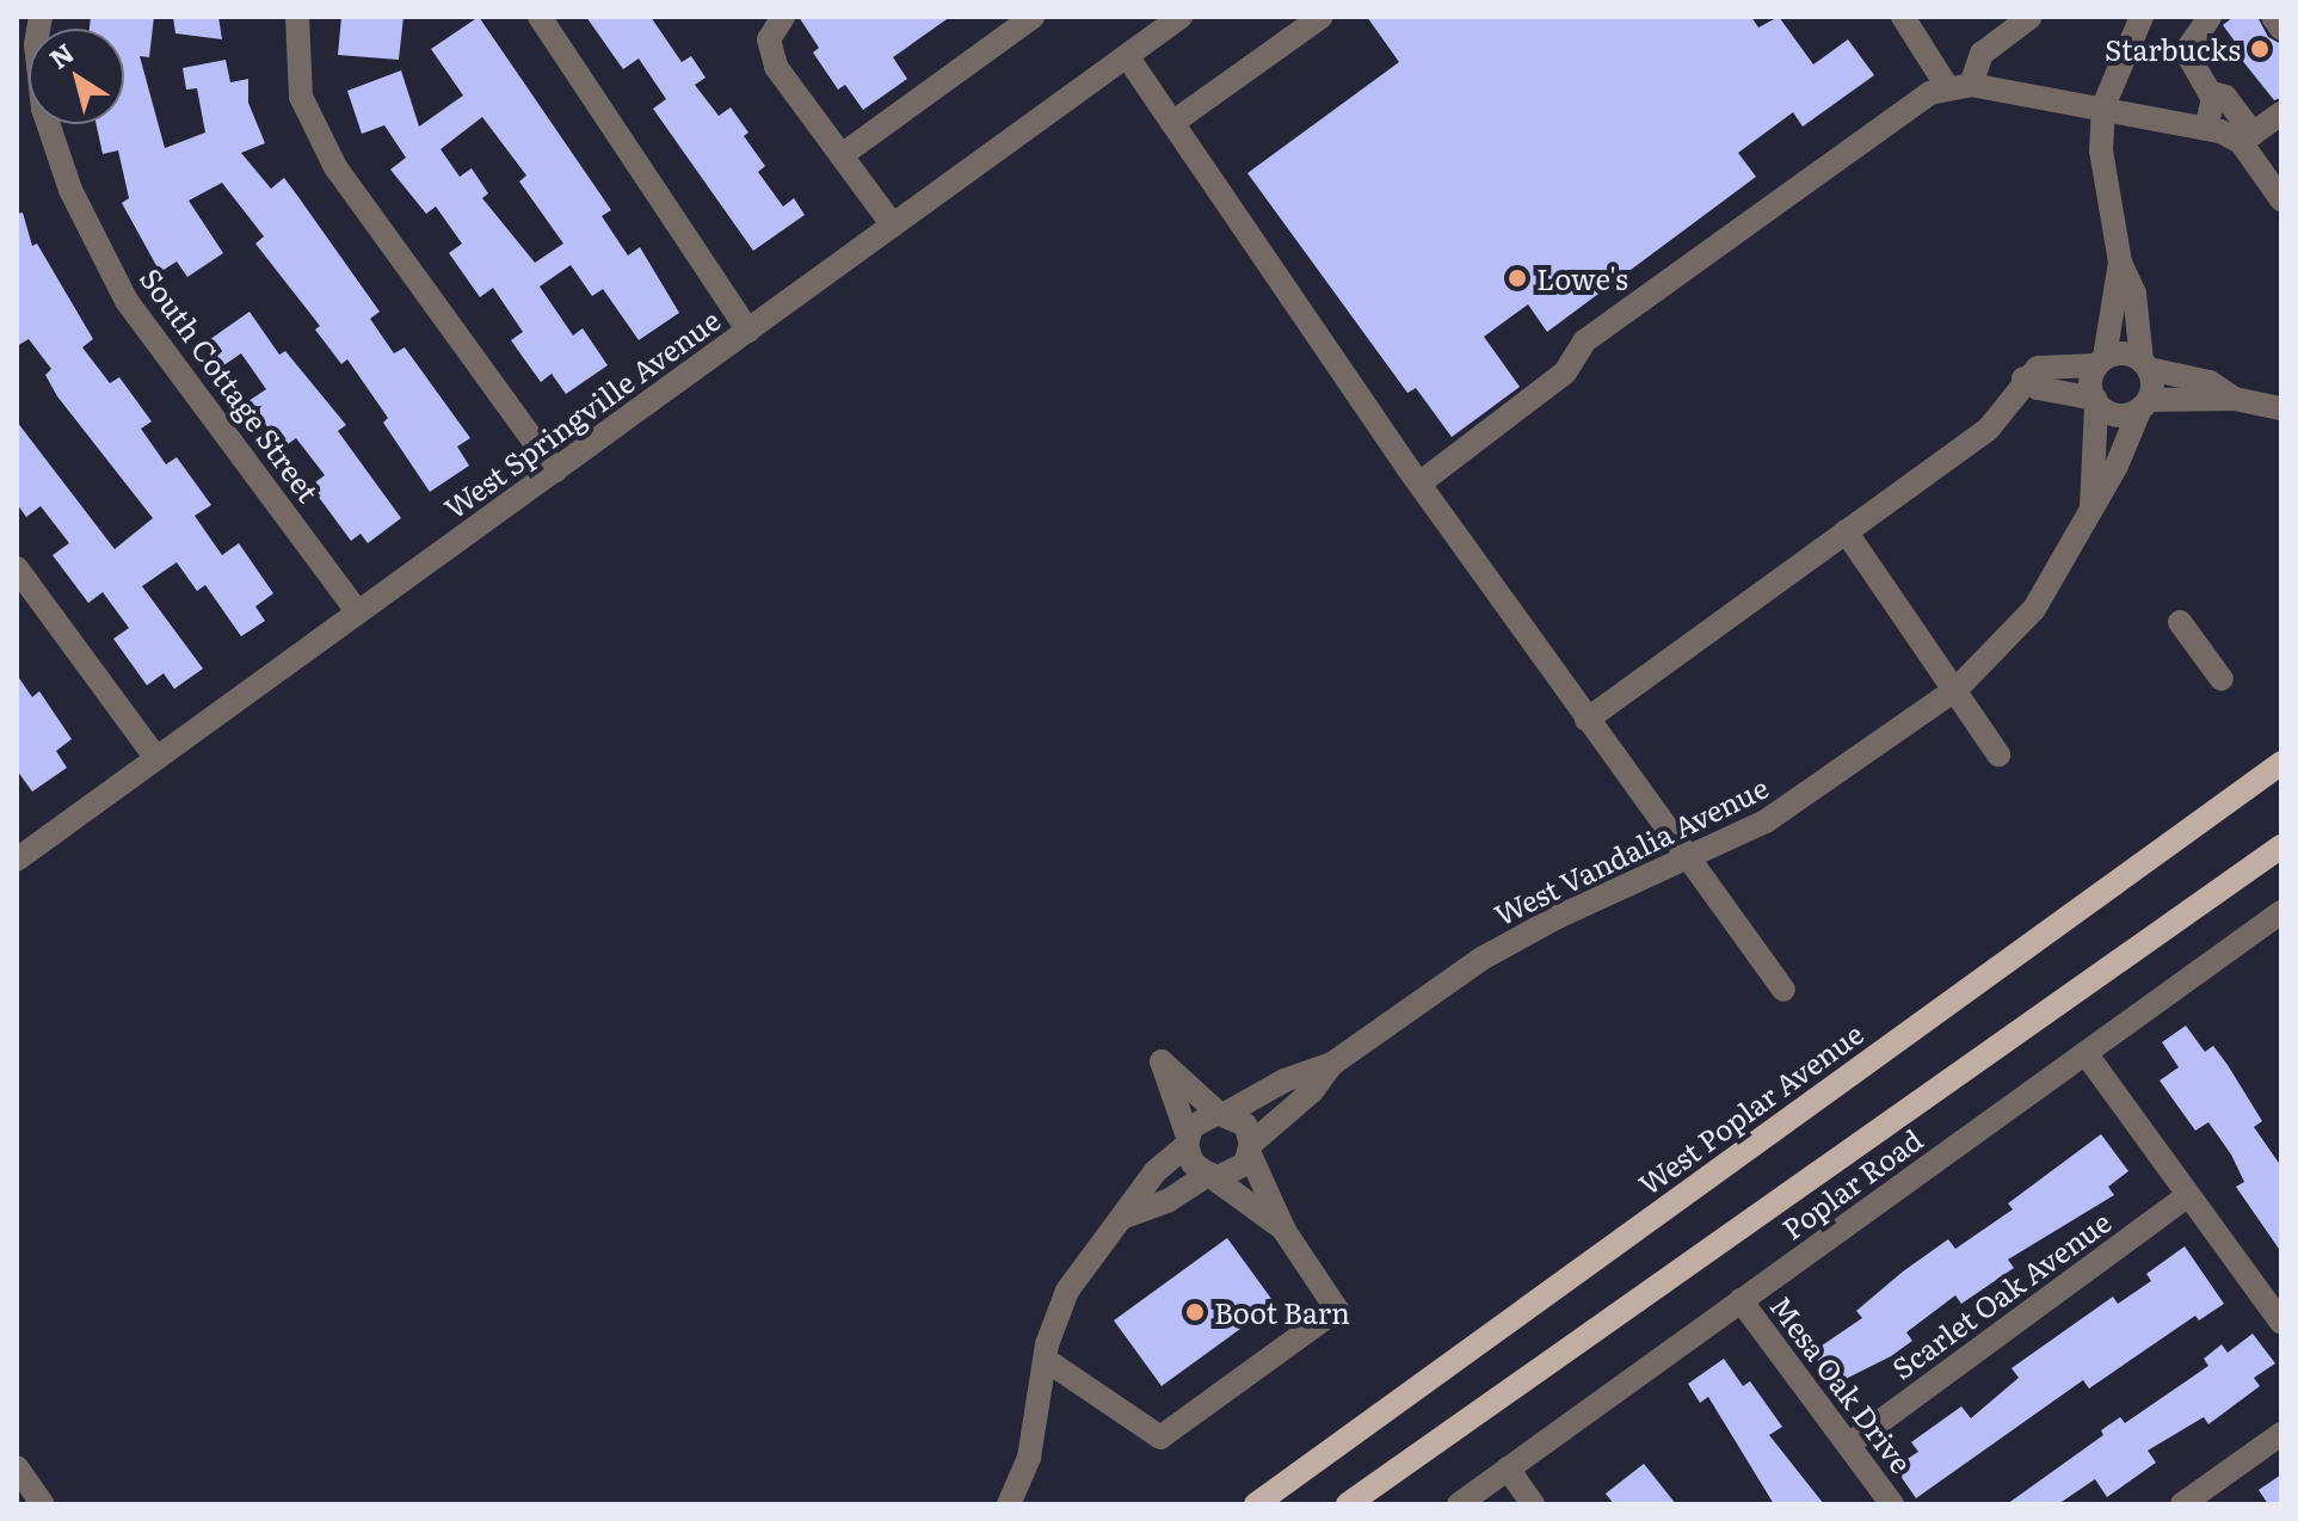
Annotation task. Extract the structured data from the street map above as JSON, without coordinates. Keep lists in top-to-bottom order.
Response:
{
  "streets": {
    "main road": ["West Poplar Avenue"],
    "street": [
      "South Cottage Street",
      "West Springville Avenue",
      "West Vandalia Avenue",
      "Poplar Road",
      "Scarlet Oak Avenue",
      "Mesa Oak Drive"
    ]
  },
  "crossings": [
    ["South Cottage Street", "West Springville Avenue"],
    ["Poplar Road", "Mesa Oak Drive"],
    ["Scarlet Oak Avenue", "Mesa Oak Drive"]
  ],
  "places": ["Starbucks", "Lowe's", "Boot Barn"],
  "north": "top left"
}
